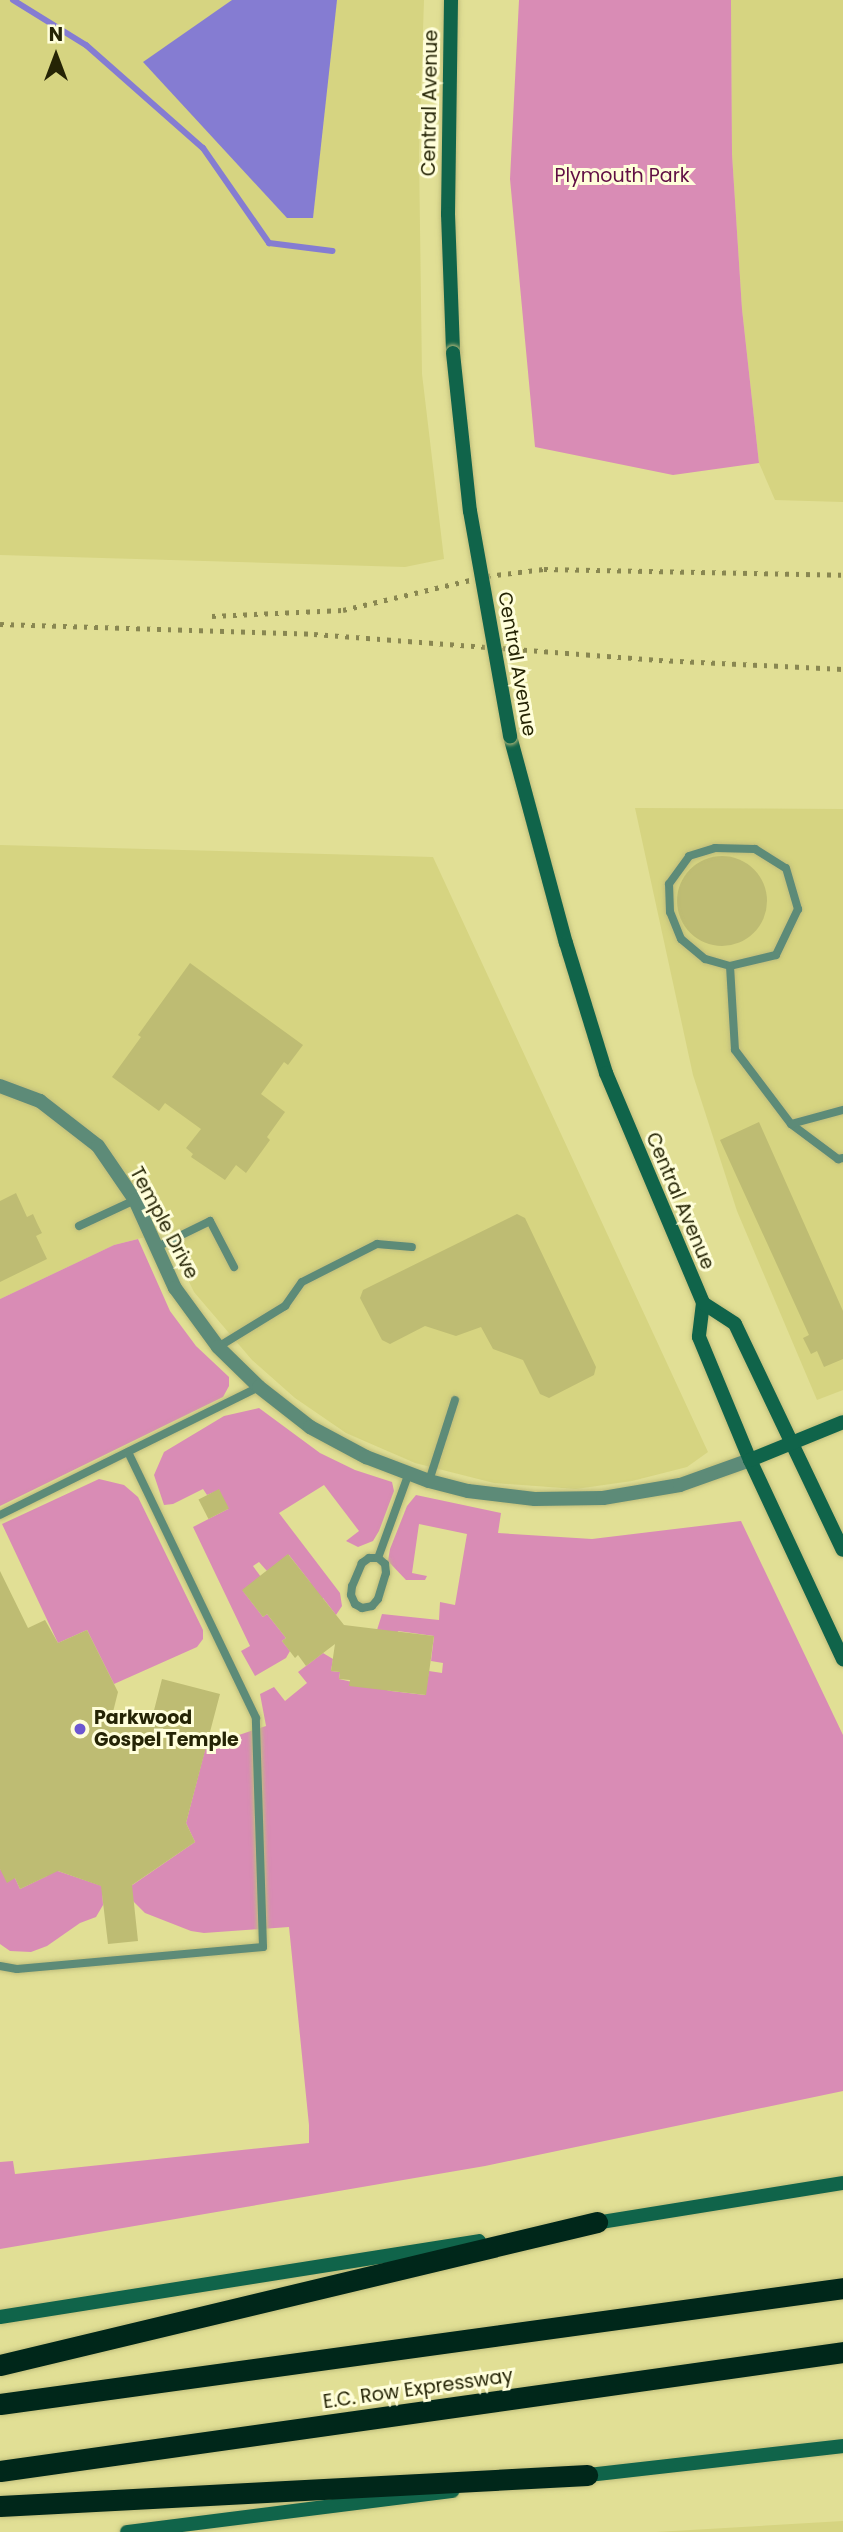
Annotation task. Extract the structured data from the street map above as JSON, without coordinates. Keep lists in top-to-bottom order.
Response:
{
  "streets": {
    "highway": ["E.C. Row Expressway"],
    "street": ["Central Avenue", "Temple Drive"]
  },
  "crossings": [
    ["Central Avenue", "Temple Drive"]
  ],
  "parks": ["Plymouth Park"],
  "places": ["Parkwood Gospel Temple"],
  "north": "top"
}
